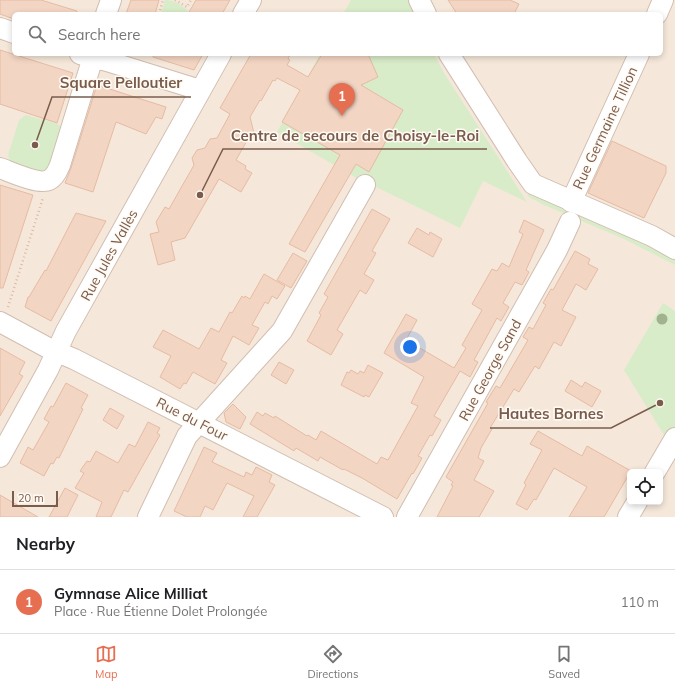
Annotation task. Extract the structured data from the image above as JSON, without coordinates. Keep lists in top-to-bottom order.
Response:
{
  "streets": {
    "street": [
      "Rue Germaine Tillion",
      "Rue Jules Vallès",
      "Rue George Sand",
      "Rue du Four"
    ]
  },
  "crossings": [
    ["Rue Jules Vallès", "Rue du Four"]
  ],
  "places": ["Square Pelloutier", "Centre de secours de Choisy-le-Roi", "Hautes Bornes"],
  "scale_bar": "20 m",
  "page": {
    "search": "Search here",
    "pins": "1",
    "scale": "20 m",
    "heading": "Nearby",
    "list": [
      {
        "mark": "1",
        "name": "Gymnase Alice Milliat",
        "note": "Place · Rue Étienne Dolet Prolongée",
        "value": "110 m"
      }
    ],
    "nav": ["Map", "Directions", "Saved"]
  }
}
